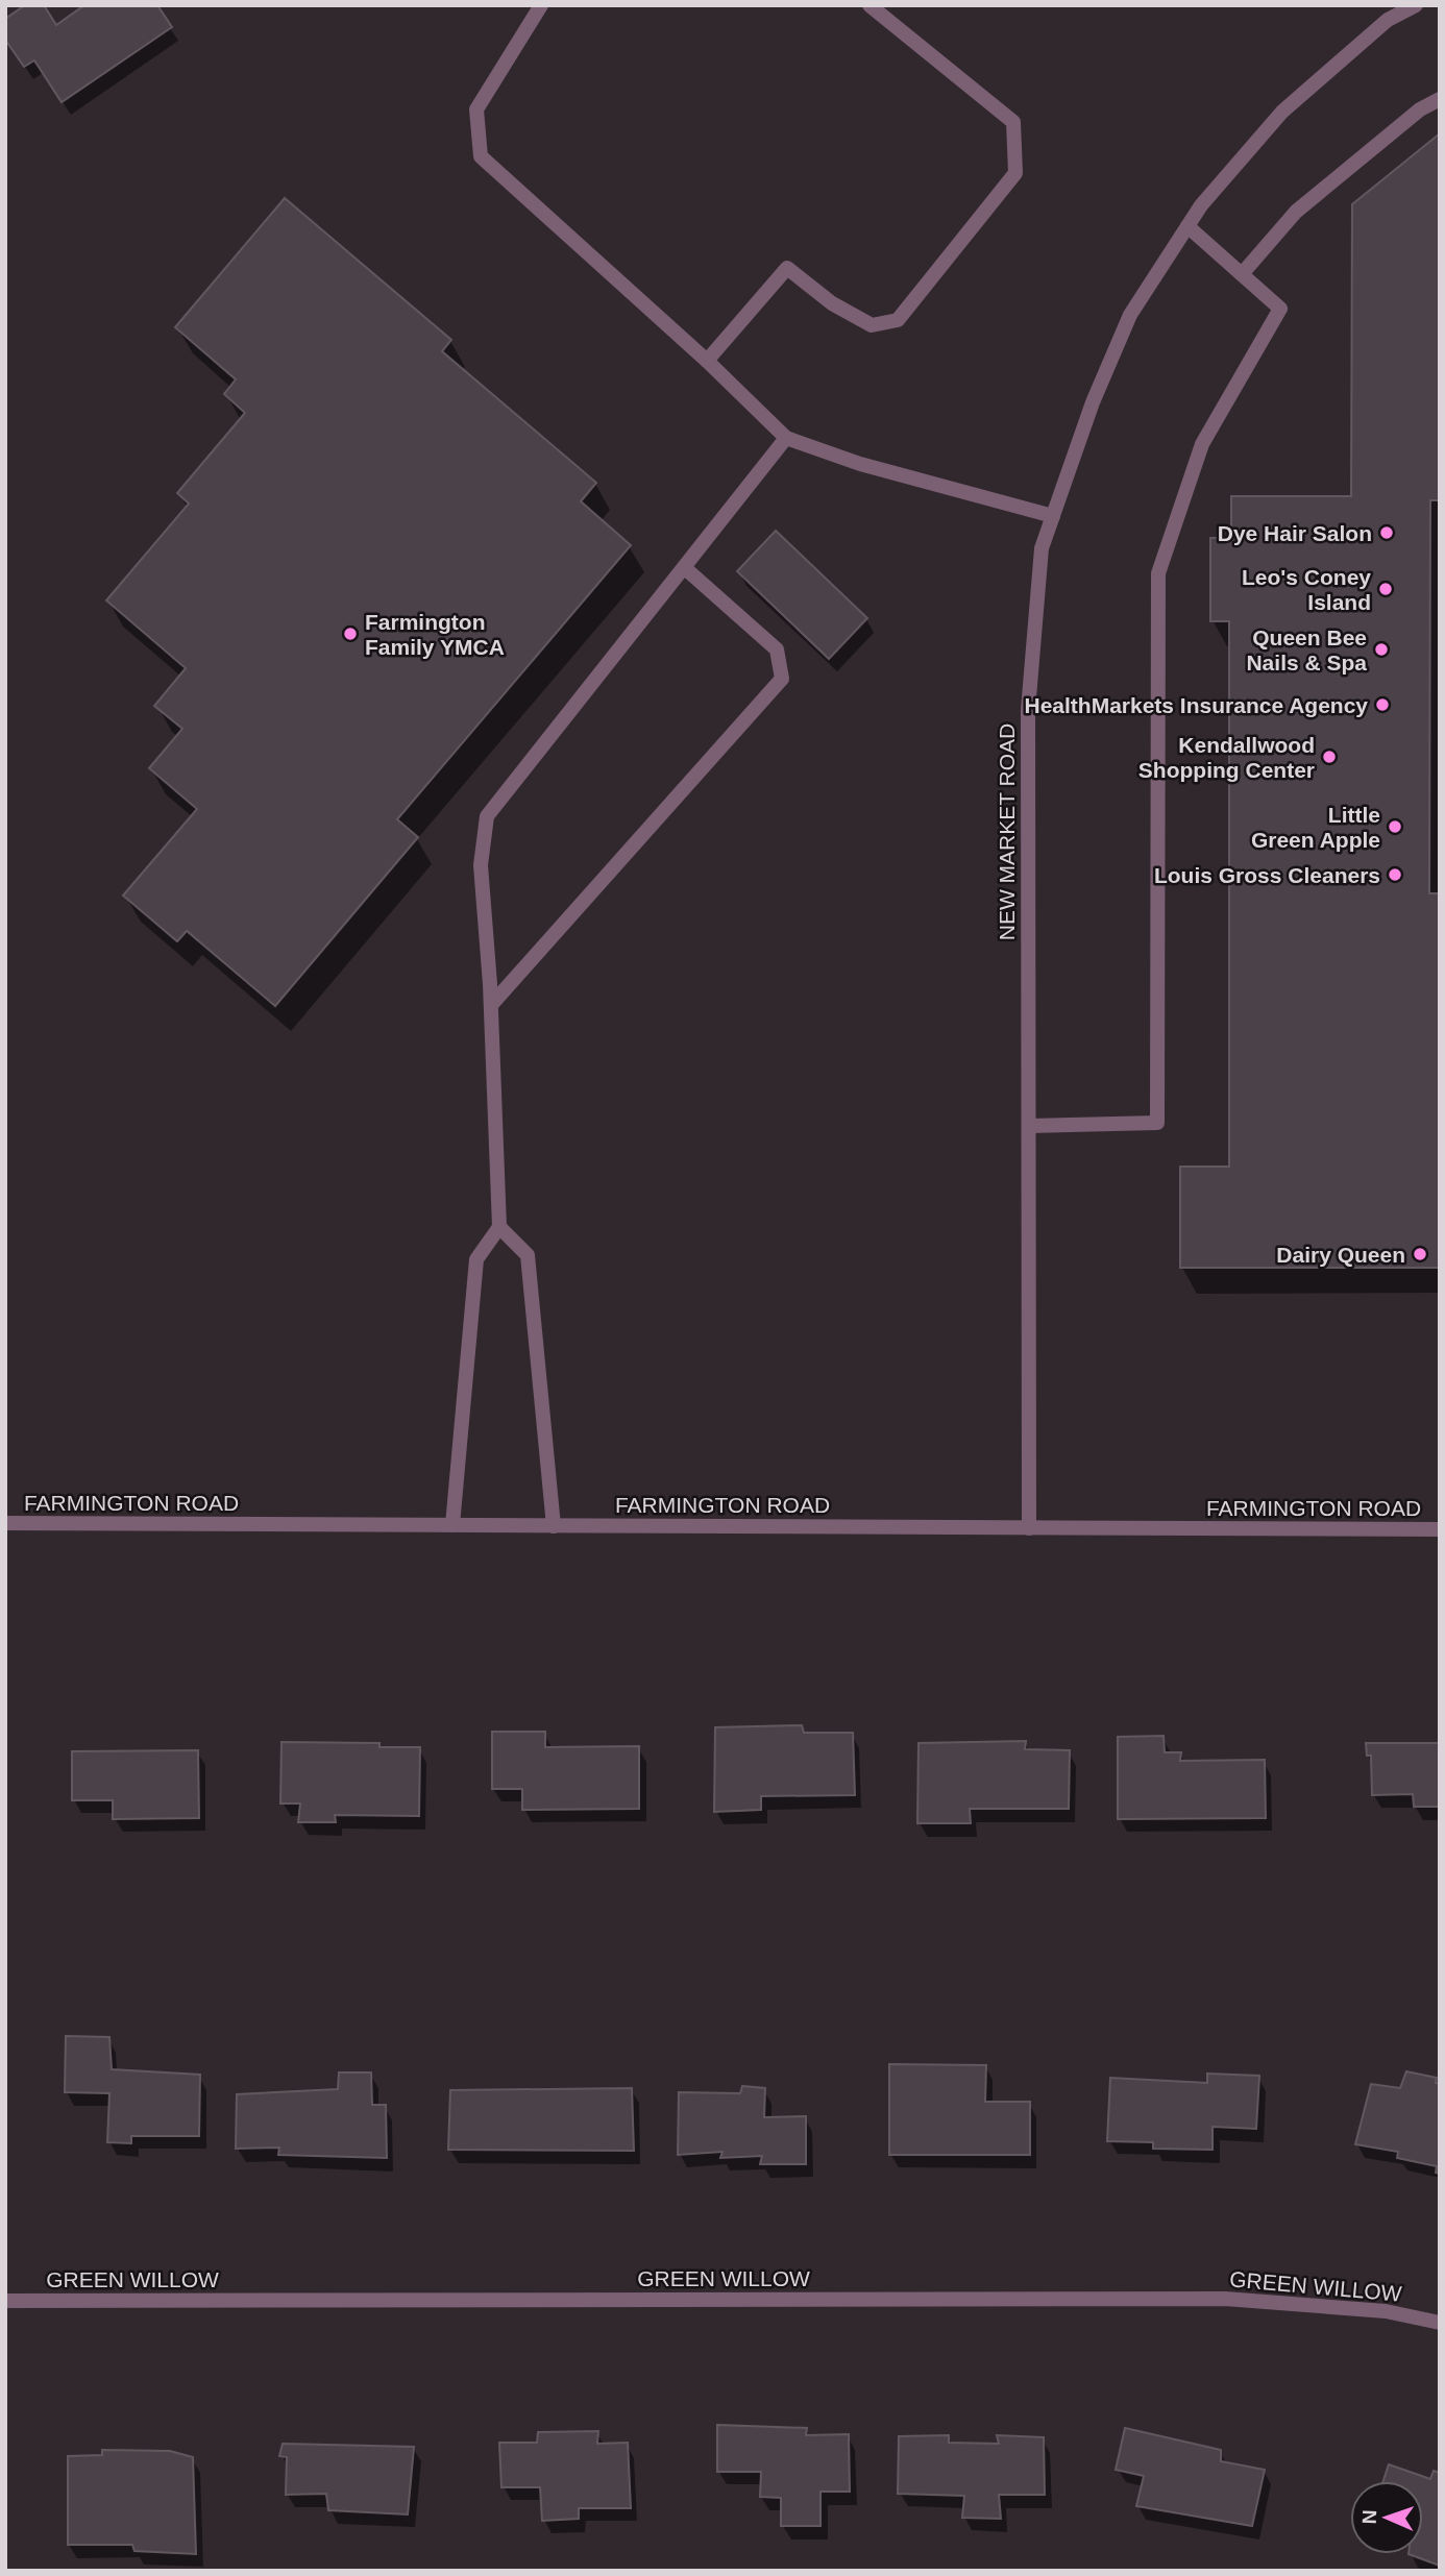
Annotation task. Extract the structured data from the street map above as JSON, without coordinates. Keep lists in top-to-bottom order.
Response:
{
  "streets": {
    "street": ["NEW MARKET ROAD", "FARMINGTON ROAD", "GREEN WILLOW"]
  },
  "crossings": [
    ["NEW MARKET ROAD", "FARMINGTON ROAD"]
  ],
  "places": [
    "Dye Hair Salon",
    "Leo's Coney Island",
    "Farmington Family YMCA",
    "Queen Bee Nails & Spa",
    "HealthMarkets Insurance Agency",
    "Kendallwood Shopping Center",
    "Little Green Apple",
    "Louis Gross Cleaners",
    "Dairy Queen"
  ],
  "north": "left"
}
